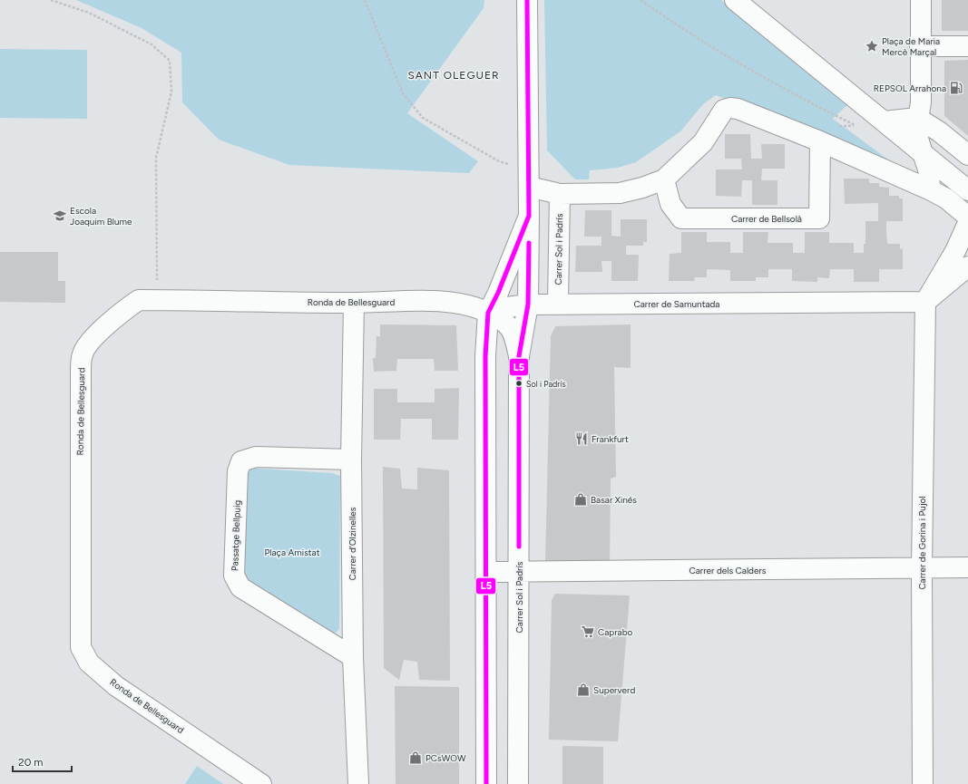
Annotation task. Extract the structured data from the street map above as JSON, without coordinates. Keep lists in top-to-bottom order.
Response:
{
  "streets": {
    "street": [
      "Carrer de Bellsolà",
      "Carrer Sol i Padrís",
      "Ronda de Bellesguard",
      "Carrer de Samuntada",
      "Passatge Bellpuig",
      "Carrer de Gorina i Pujol",
      "Carrer d'Olzinelles",
      "Carrer dels Calders"
    ]
  },
  "crossings": [
    ["Carrer Sol i Padrís", "Carrer de Samuntada"],
    ["Carrer Sol i Padrís", "Carrer dels Calders"],
    ["Ronda de Bellesguard", "Carrer de Samuntada"],
    ["Ronda de Bellesguard", "Carrer d'Olzinelles"],
    ["Carrer de Samuntada", "Carrer de Gorina i Pujol"],
    ["Passatge Bellpuig", "Carrer d'Olzinelles"],
    ["Carrer de Gorina i Pujol", "Carrer dels Calders"]
  ],
  "districts": ["SANT OLEGUER"],
  "parks": ["Plaça Amistat"],
  "places": {
    "place": ["Plaça de Maria Mercè Marçal"],
    "fuel station": ["REPSOL Arrahona"],
    "school or university": ["Escola Joaquim Blume"],
    "other": ["Sol i Padrís"],
    "restaurant": ["Frankfurt"],
    "shop": ["Basar Xinés", "Superverd", "PCsWOW"],
    "supermarket": ["Caprabo"]
  },
  "lines": ["transit line L5"],
  "scale_bar": "20 m"
}
